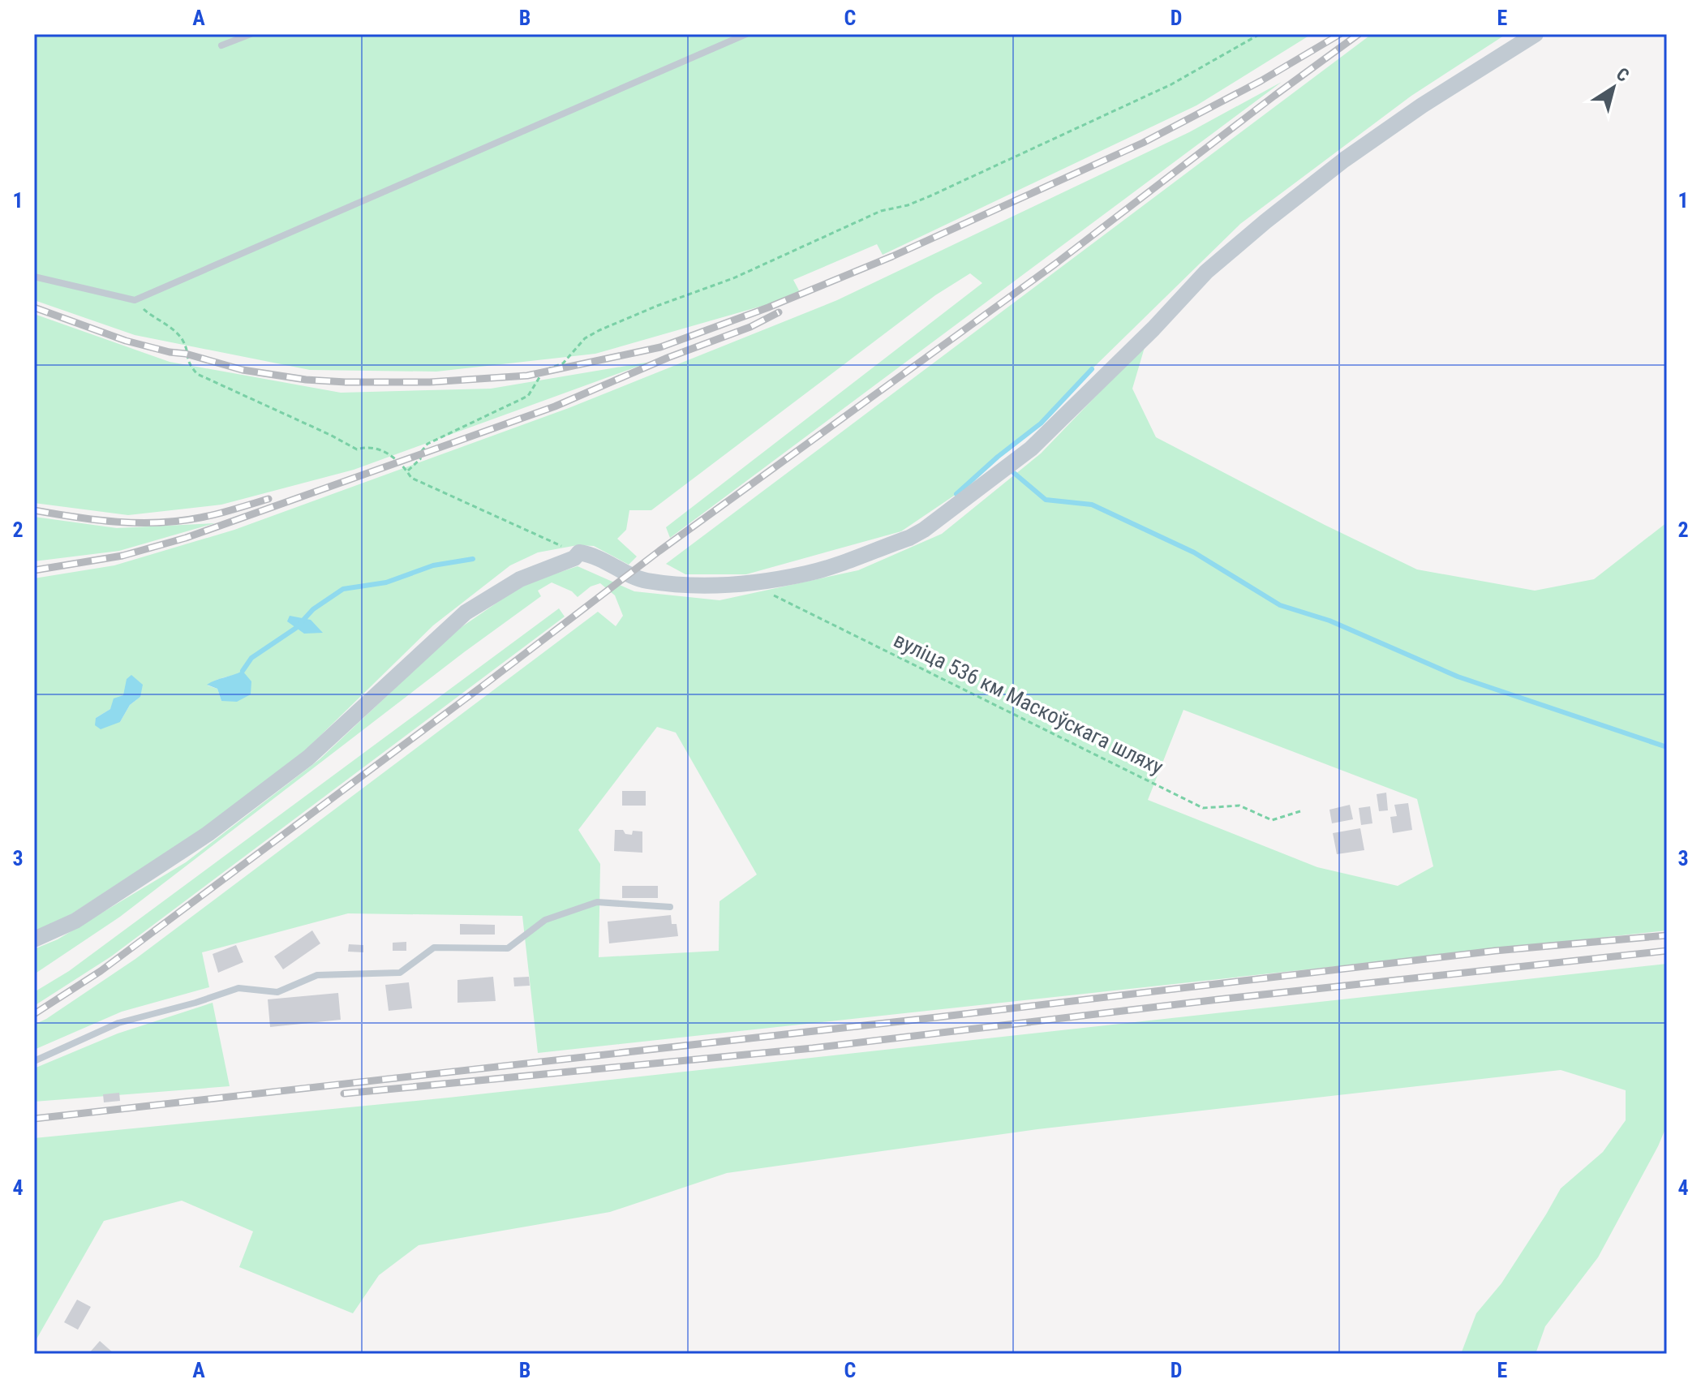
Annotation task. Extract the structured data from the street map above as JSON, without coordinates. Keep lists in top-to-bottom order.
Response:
{
  "streets": {
    "path": ["вуліца 536 км Маскоўскага шляху"]
  },
  "north": "top right",
  "grid": {
    "columns": [
      "A",
      "B",
      "C",
      "D",
      "E"
    ],
    "rows": [
      "1",
      "2",
      "3",
      "4"
    ]
  }
}
